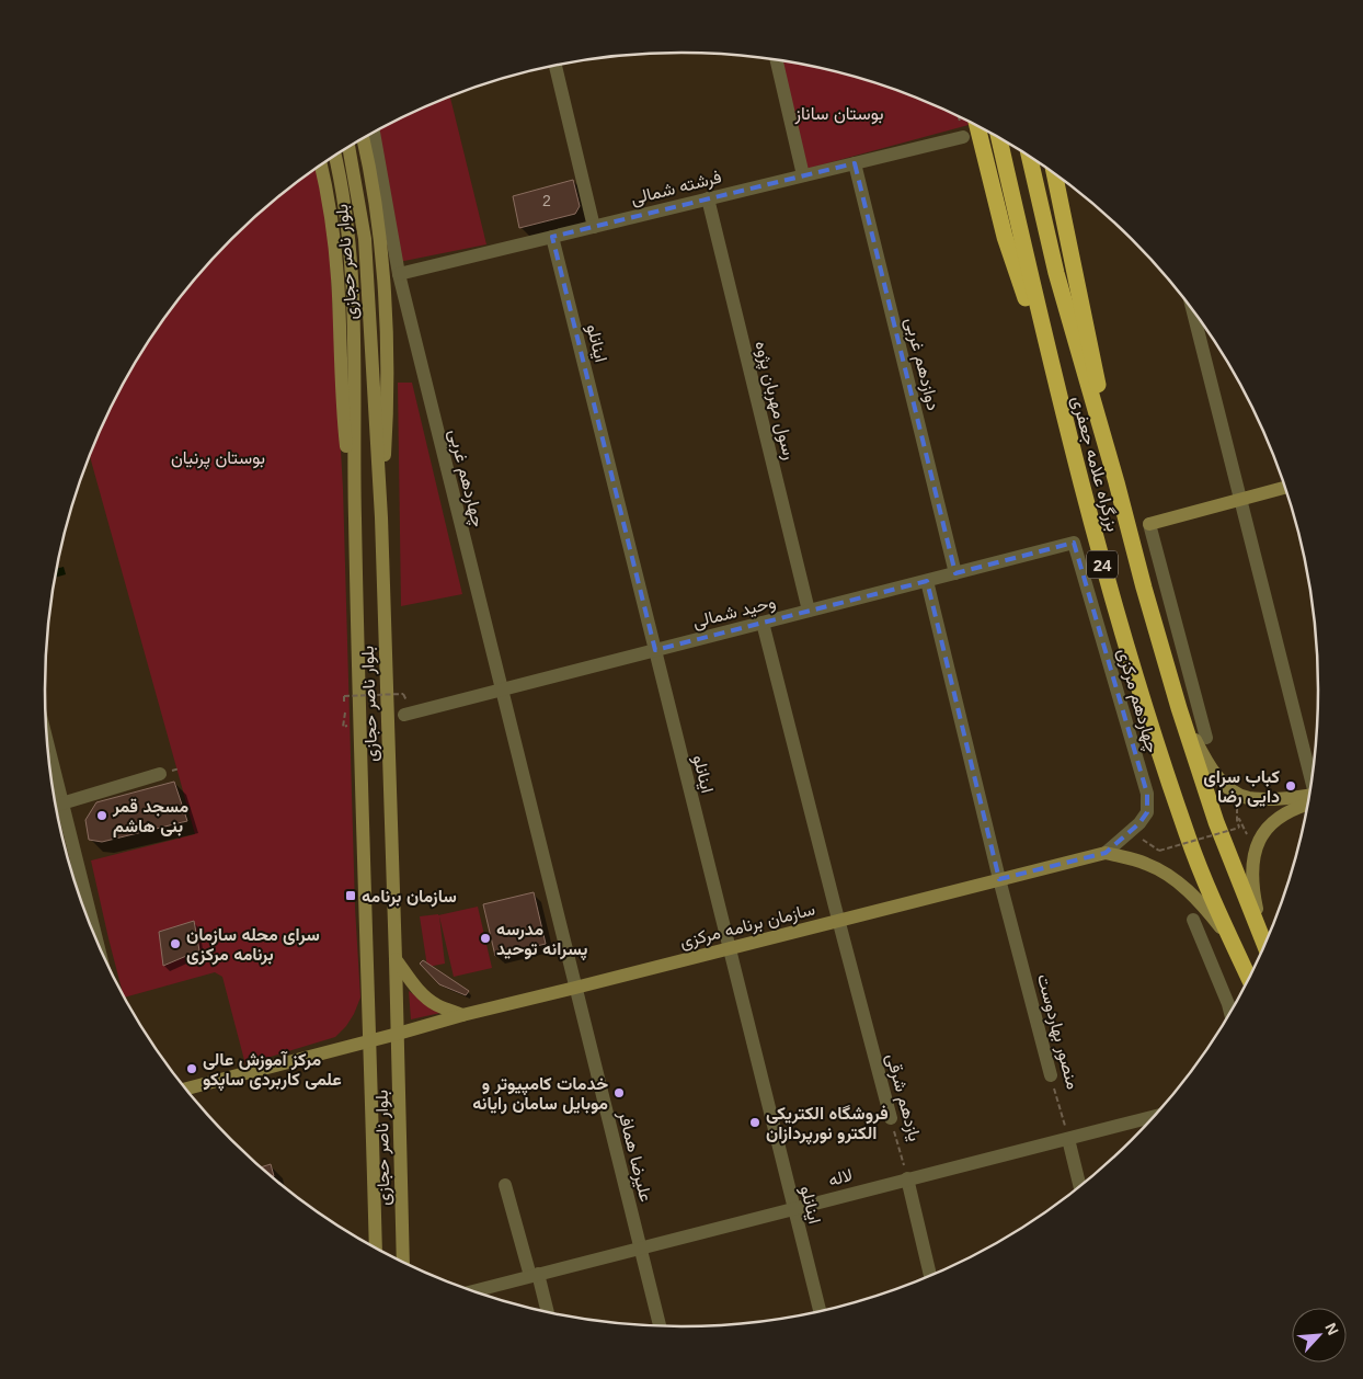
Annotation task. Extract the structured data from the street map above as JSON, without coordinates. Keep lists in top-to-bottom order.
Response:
{
  "streets": {
    "highway": ["بزرگراه علامه جعفری", "24"],
    "main road": ["بلوار ناصر حجازی", "سازمان برنامه مرکزی"],
    "street": [
      "فرشته شمالی",
      "اینانلو",
      "دوازدهم غربی",
      "رسول مهربان پژوه",
      "چهاردهم غربی",
      "وحید شمالی",
      "چهاردهم مرکزی",
      "منصور بهاردوست",
      "یازدهم شرقی",
      "علیرضا همافر",
      "لاله"
    ]
  },
  "crossings": [
    ["فرشته شمالی", "اینانلو"],
    ["فرشته شمالی", "دوازدهم غربی"],
    ["فرشته شمالی", "رسول مهربان پژوه"],
    ["فرشته شمالی", "چهاردهم غربی"],
    ["بلوار ناصر حجازی", "سازمان برنامه مرکزی"],
    ["اینانلو", "وحید شمالی"],
    ["اینانلو", "سازمان برنامه مرکزی"],
    ["اینانلو", "لاله"],
    ["دوازدهم غربی", "وحید شمالی"],
    ["رسول مهربان پژوه", "وحید شمالی"],
    ["چهاردهم غربی", "وحید شمالی"],
    ["چهاردهم غربی", "سازمان برنامه مرکزی"],
    ["چهاردهم غربی", "علیرضا همافر"],
    ["وحید شمالی", "چهاردهم مرکزی"],
    ["وحید شمالی", "منصور بهاردوست"],
    ["وحید شمالی", "یازدهم شرقی"],
    ["چهاردهم مرکزی", "سازمان برنامه مرکزی"],
    ["سازمان برنامه مرکزی", "منصور بهاردوست"],
    ["سازمان برنامه مرکزی", "یازدهم شرقی"],
    ["سازمان برنامه مرکزی", "علیرضا همافر"],
    ["منصور بهاردوست", "لاله"],
    ["یازدهم شرقی", "لاله"],
    ["علیرضا همافر", "لاله"]
  ],
  "parks": ["بوستان ساناز", "بوستان پرنیان"],
  "places": {
    "other": [
      "کباب سرای دایی رضا",
      "مسجد قمر بنی هاشم",
      "مدرسه پسرانه توحید",
      "سرای محله سازمان برنامه مرکزی",
      "مرکز آموزش عالی علمی کاربردی ساپکو",
      "خدمات کامپیوتر و موبایل سامان رایانه",
      "فروشگاه الکتریکی الکترو نورپردازان"
    ],
    "transit": ["سازمان برنامه"]
  },
  "house_numbers": ["2"],
  "north": "top right"
}
